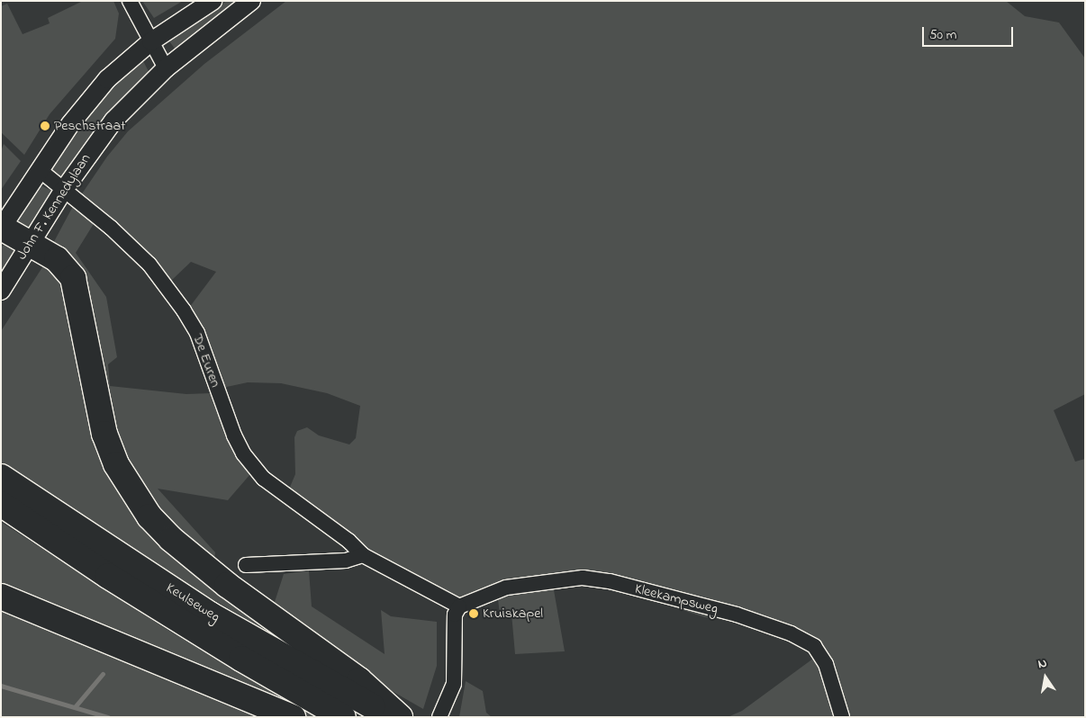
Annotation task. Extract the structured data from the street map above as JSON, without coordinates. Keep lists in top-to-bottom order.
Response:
{
  "streets": {
    "highway": ["Keulseweg"],
    "street": ["John F. Kennedylaan", "De Euren", "Kleekampsweg"]
  },
  "crossings": [
    ["John F. Kennedylaan", "De Euren"],
    ["De Euren", "Kleekampsweg"]
  ],
  "places": ["Peschstraat", "Kruiskapel"],
  "scale_bar": "50 m",
  "north": "top"
}
